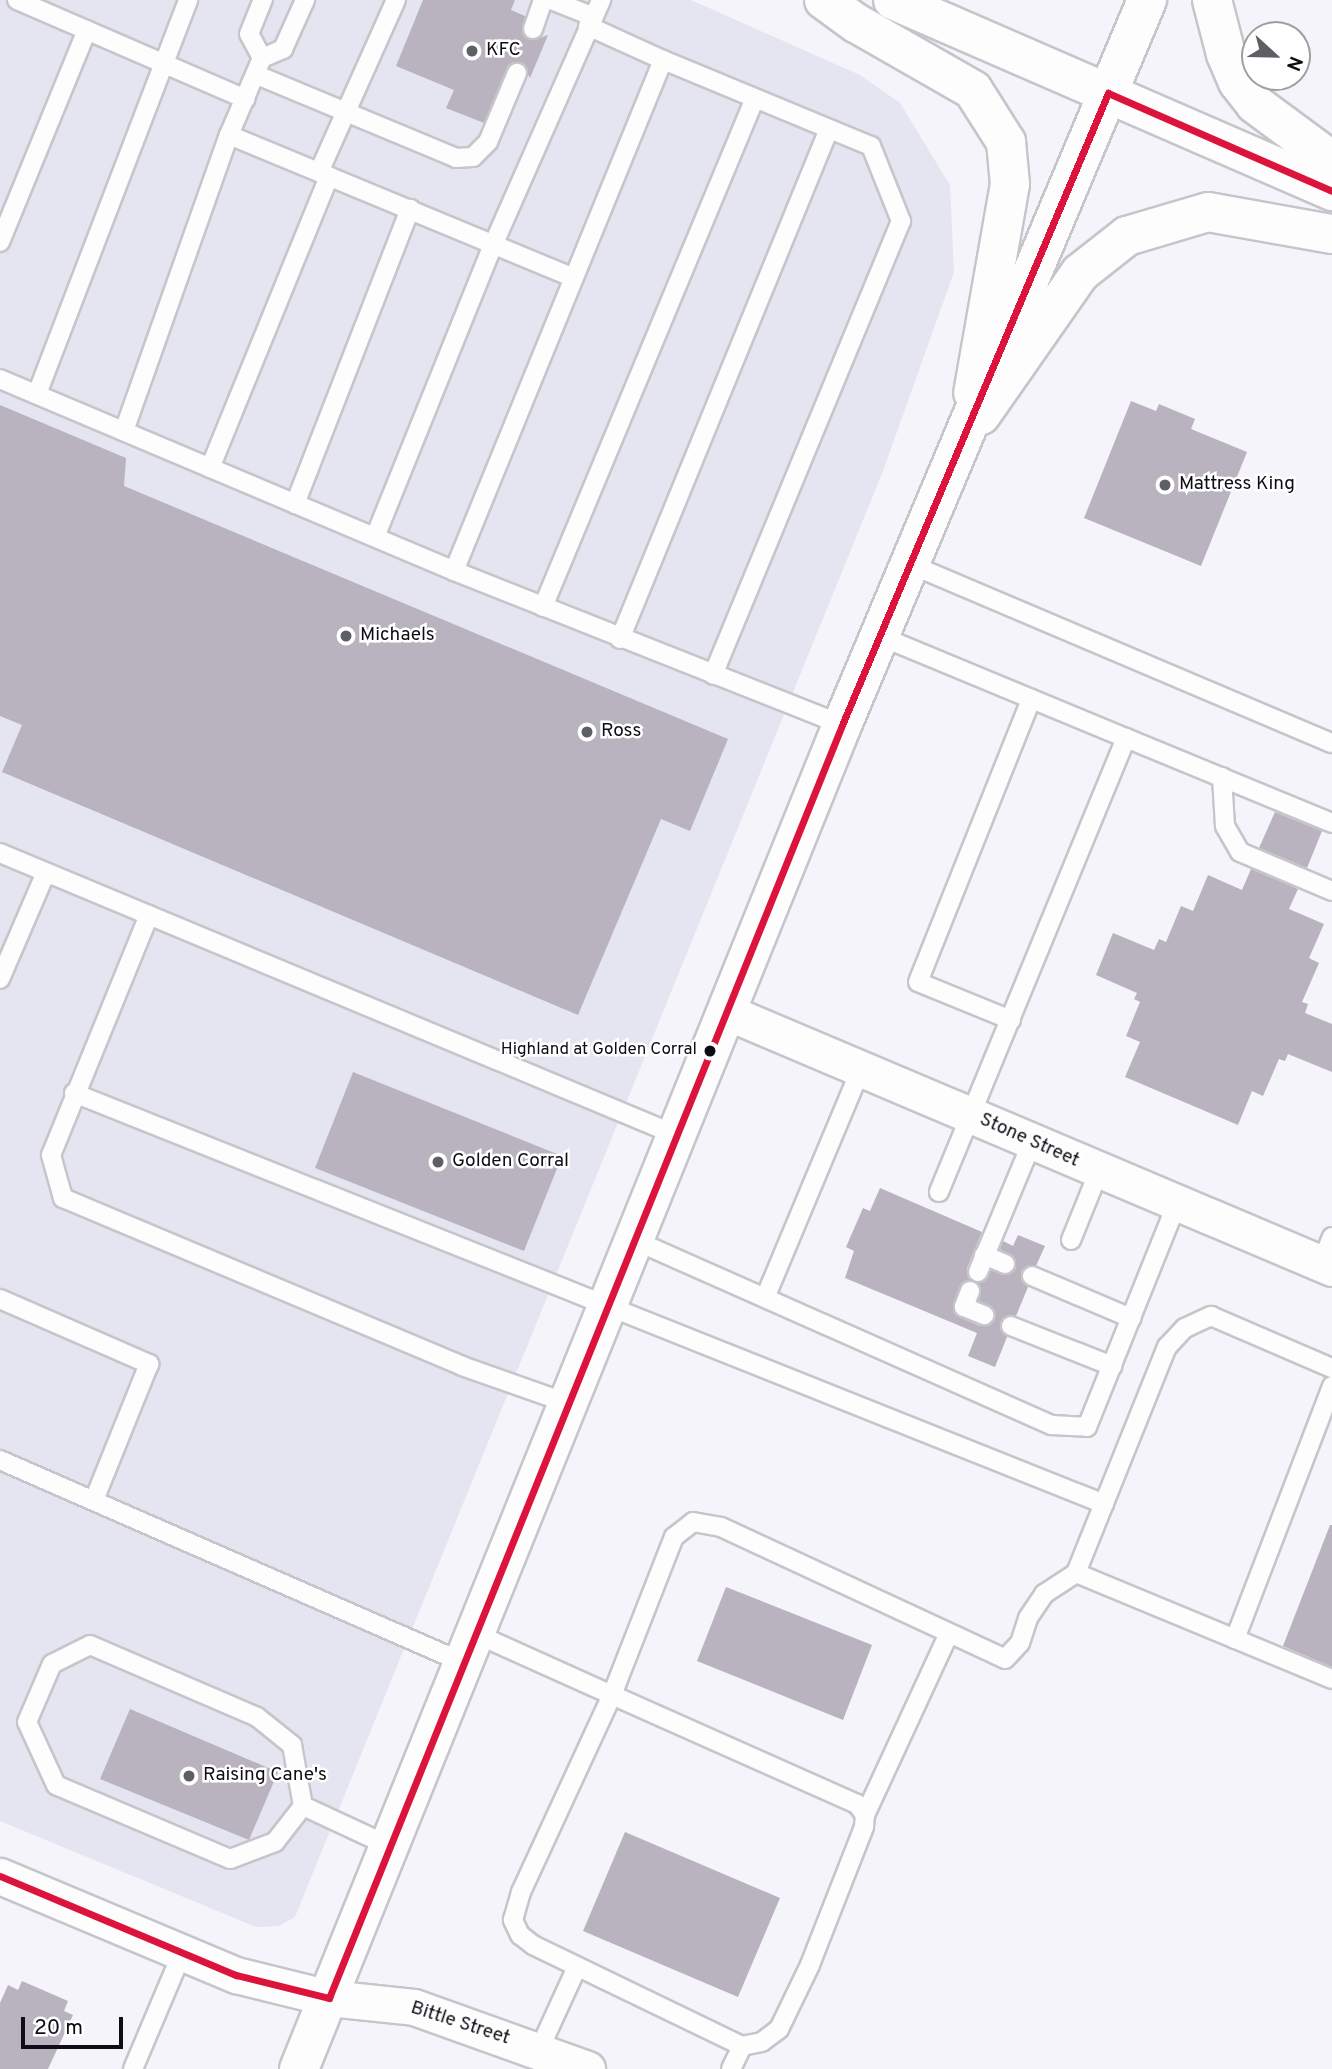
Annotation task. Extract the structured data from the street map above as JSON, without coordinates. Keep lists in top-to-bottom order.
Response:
{
  "streets": {
    "street": ["Stone Street", "Bittle Street"]
  },
  "places": [
    "KFC",
    "Mattress King",
    "Michaels",
    "Ross",
    "Highland at Golden Corral",
    "Golden Corral",
    "Raising Cane's"
  ],
  "scale_bar": "20 m",
  "north": "right"
}
